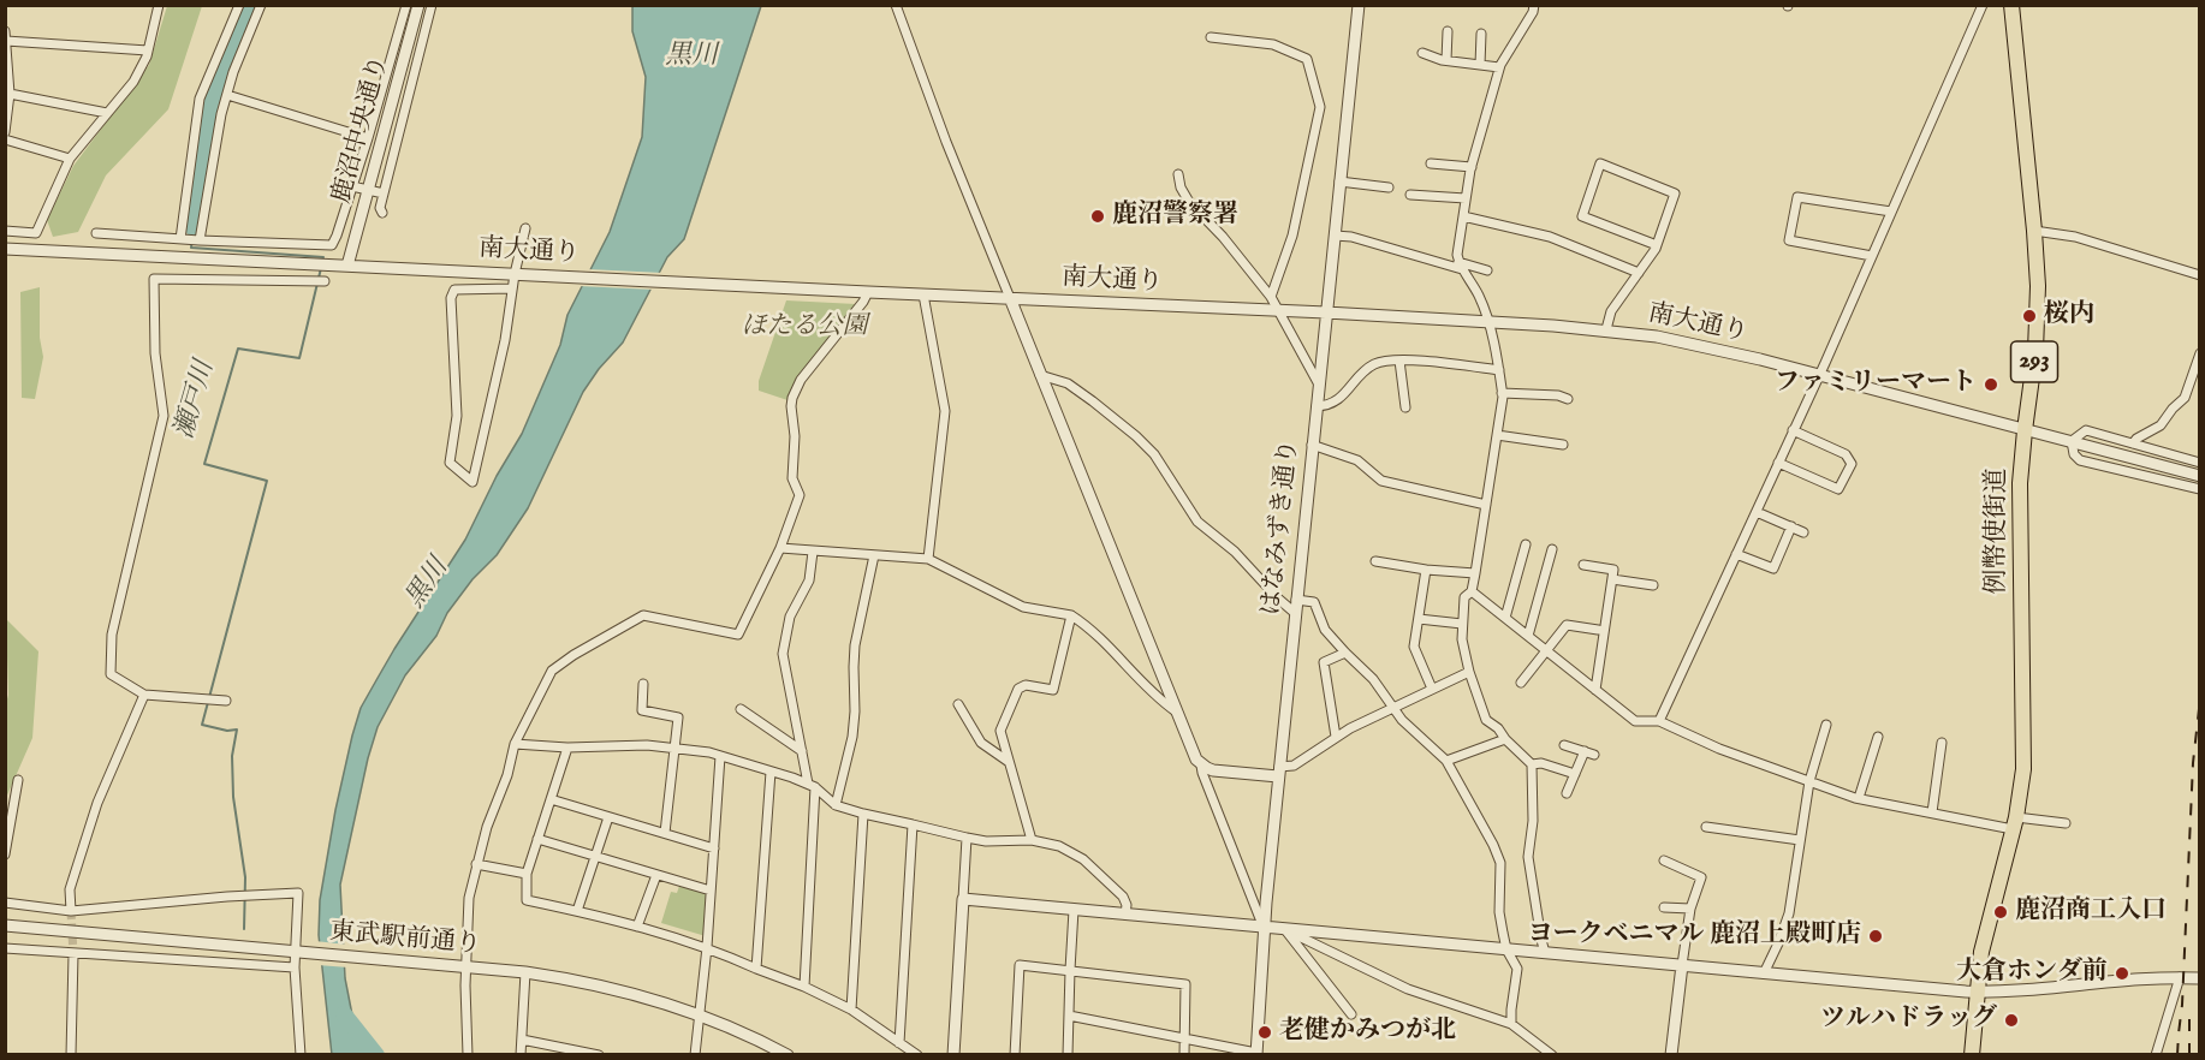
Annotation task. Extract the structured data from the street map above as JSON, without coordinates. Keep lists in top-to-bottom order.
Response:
{
  "streets": {
    "highway": ["293", "例幣使街道"],
    "street": [
      "鹿沼中央通り",
      "南大通り",
      "はなみずき通り",
      "東武駅前通り"
    ]
  },
  "crossings": [
    ["鹿沼中央通り", "南大通り"],
    ["南大通り", "はなみずき通り"],
    ["南大通り", "例幣使街道"]
  ],
  "water": ["黒川", "瀬戸川"],
  "parks": ["ほたる公園"],
  "places": [
    "鹿沼警察署",
    "桜内",
    "ファミリーマート",
    "鹿沼商工入口",
    "ヨークベニマル 鹿沼上殿町店",
    "大倉ホンダ前",
    "ツルハドラッグ",
    "老健かみつが北"
  ]
}
